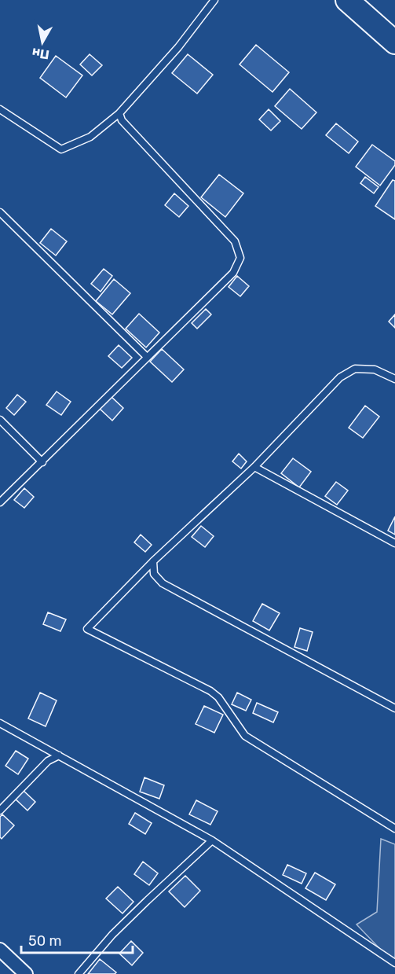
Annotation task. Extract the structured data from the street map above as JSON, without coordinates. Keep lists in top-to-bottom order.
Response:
{
  "scale_bar": "50 m",
  "north": "bottom"
}
